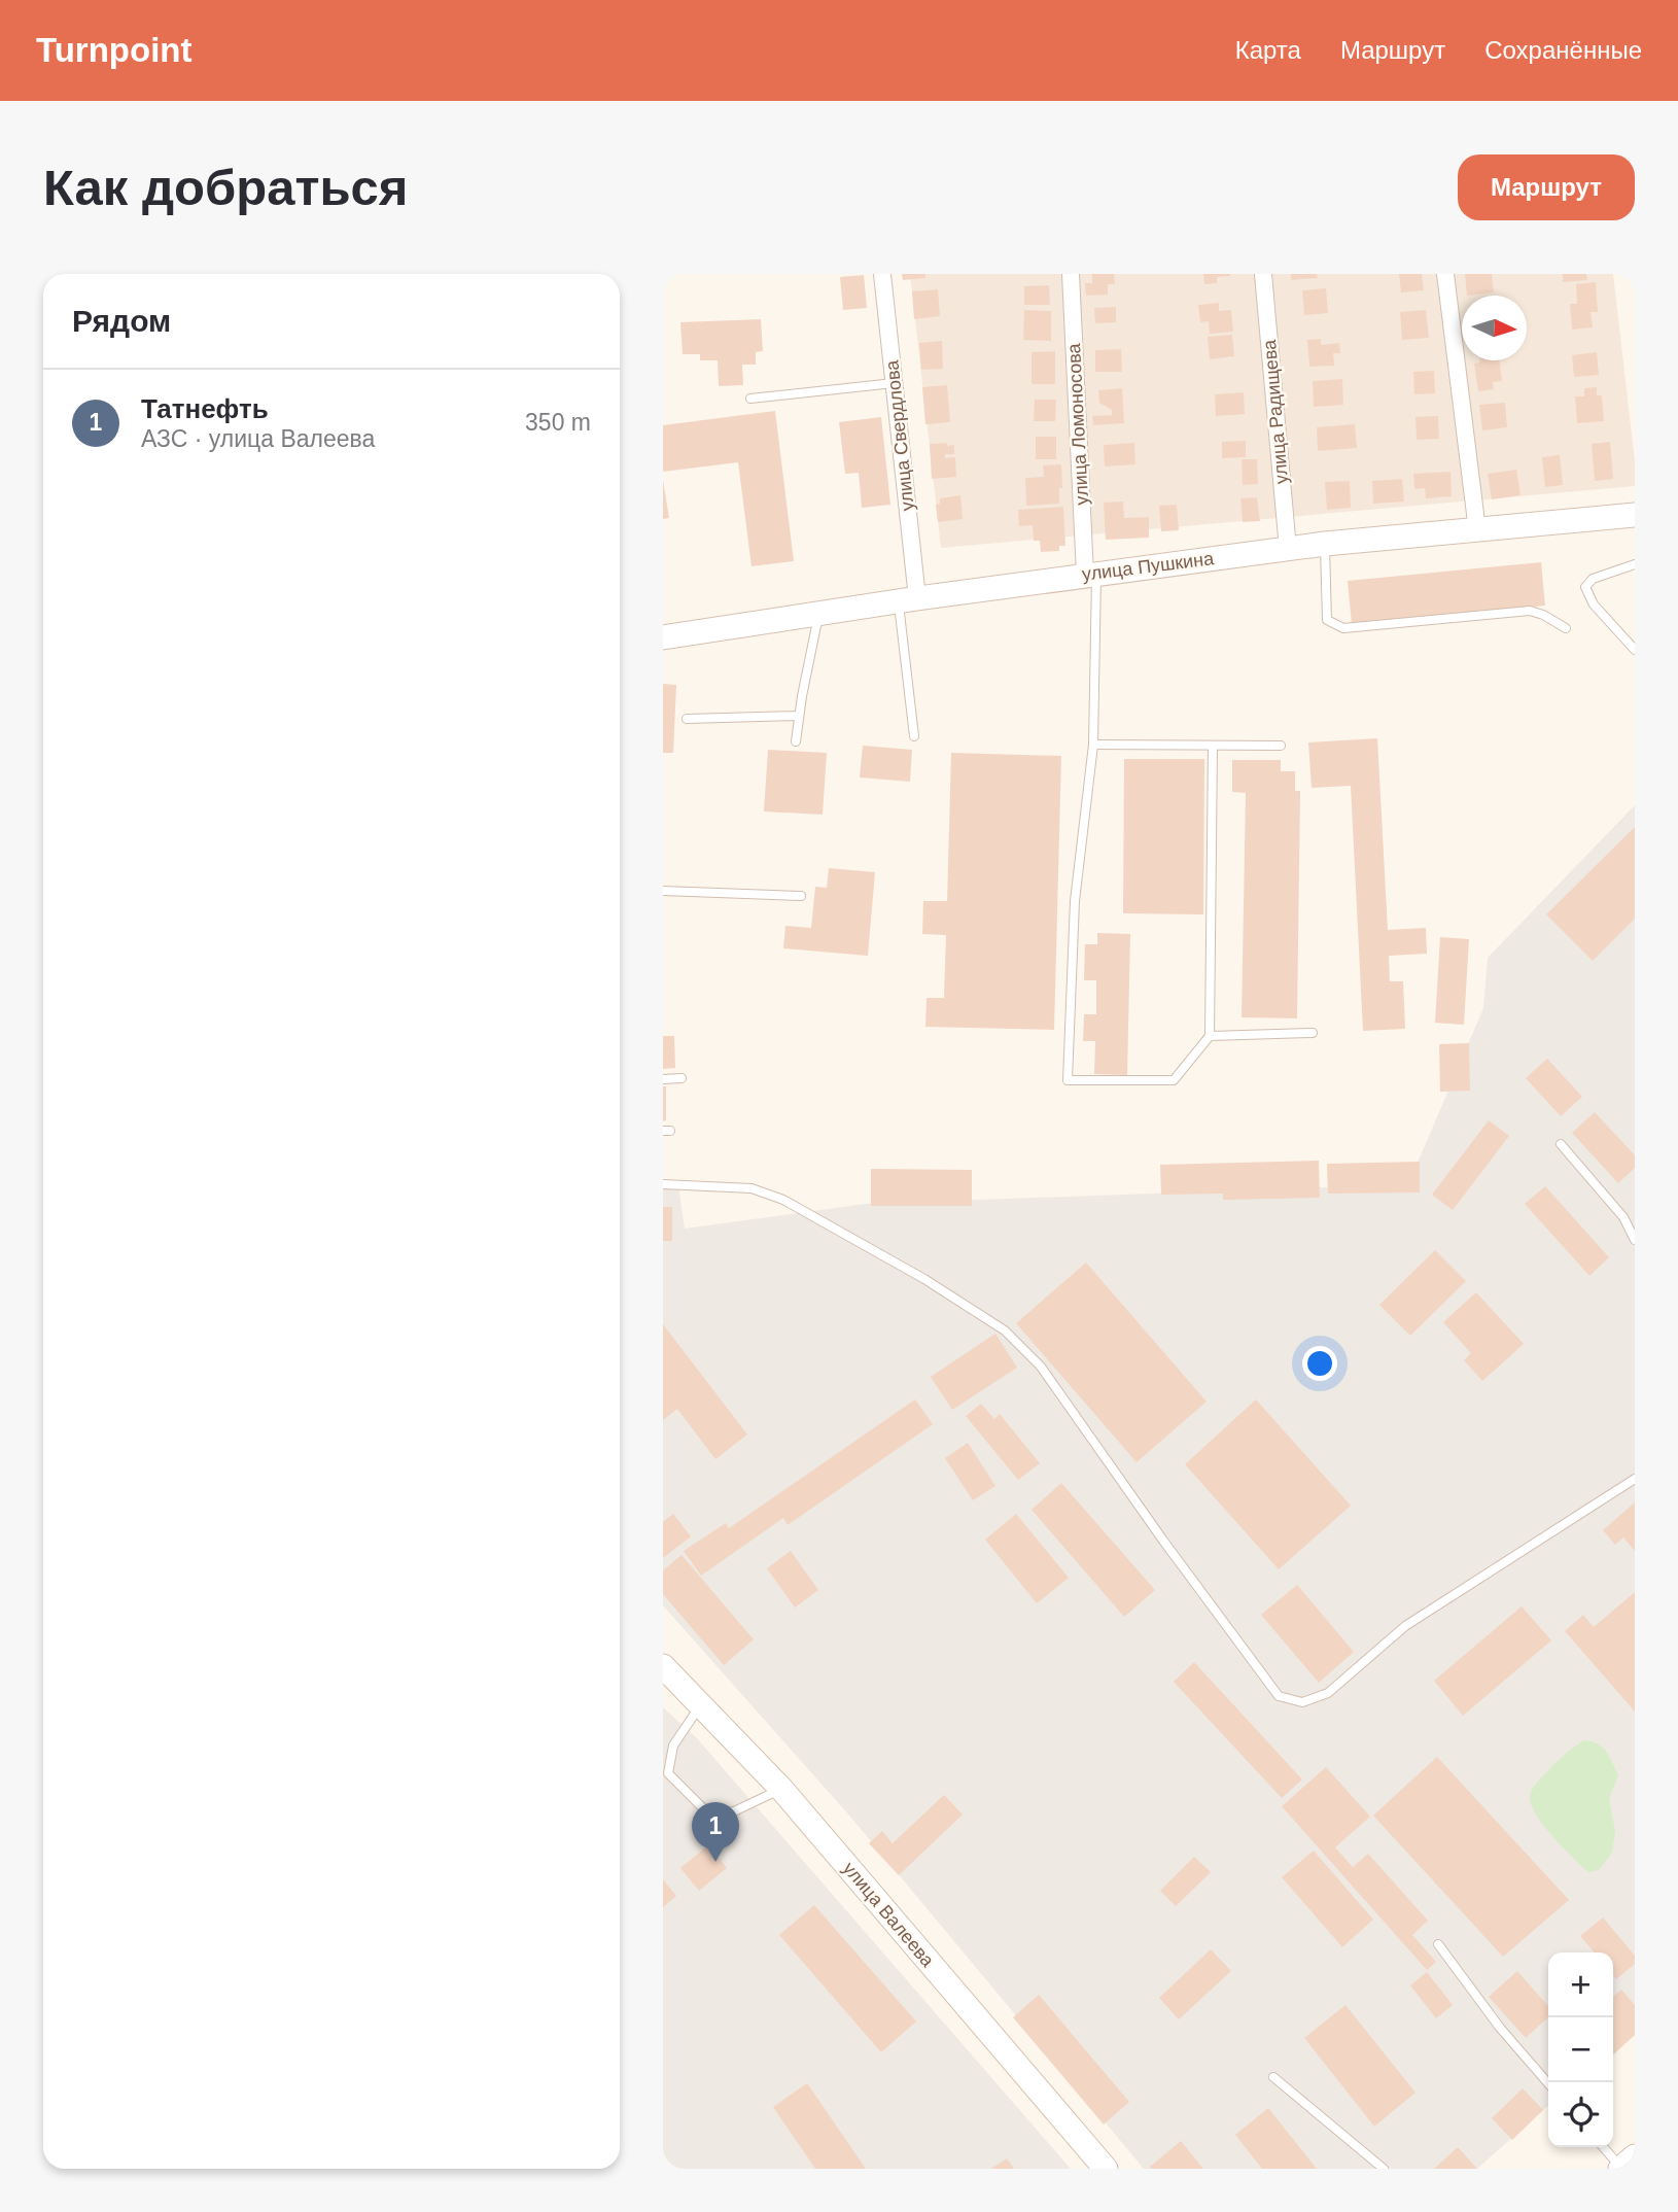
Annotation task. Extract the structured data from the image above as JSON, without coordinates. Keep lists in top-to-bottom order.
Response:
{
  "streets": {
    "street": [
      "улица Радищева",
      "улица Ломоносова",
      "улица Свердлова",
      "улица Пушкина",
      "улица Валеева"
    ]
  },
  "crossings": [
    ["улица Радищева", "улица Пушкина"],
    ["улица Ломоносова", "улица Пушкина"],
    ["улица Свердлова", "улица Пушкина"]
  ],
  "north": "right",
  "page": {
    "header": "Turnpoint",
    "nav": ["Карта", "Маршрут", "Сохранённые"],
    "buttons": "Маршрут",
    "title": "Как добраться",
    "heading": "Рядом",
    "list": [
      {
        "mark": "1",
        "name": "Татнефть",
        "note": "АЗС · улица Валеева",
        "value": "350 m"
      }
    ],
    "pins": "1",
    "map_buttons": ["+", "−"]
  }
}
